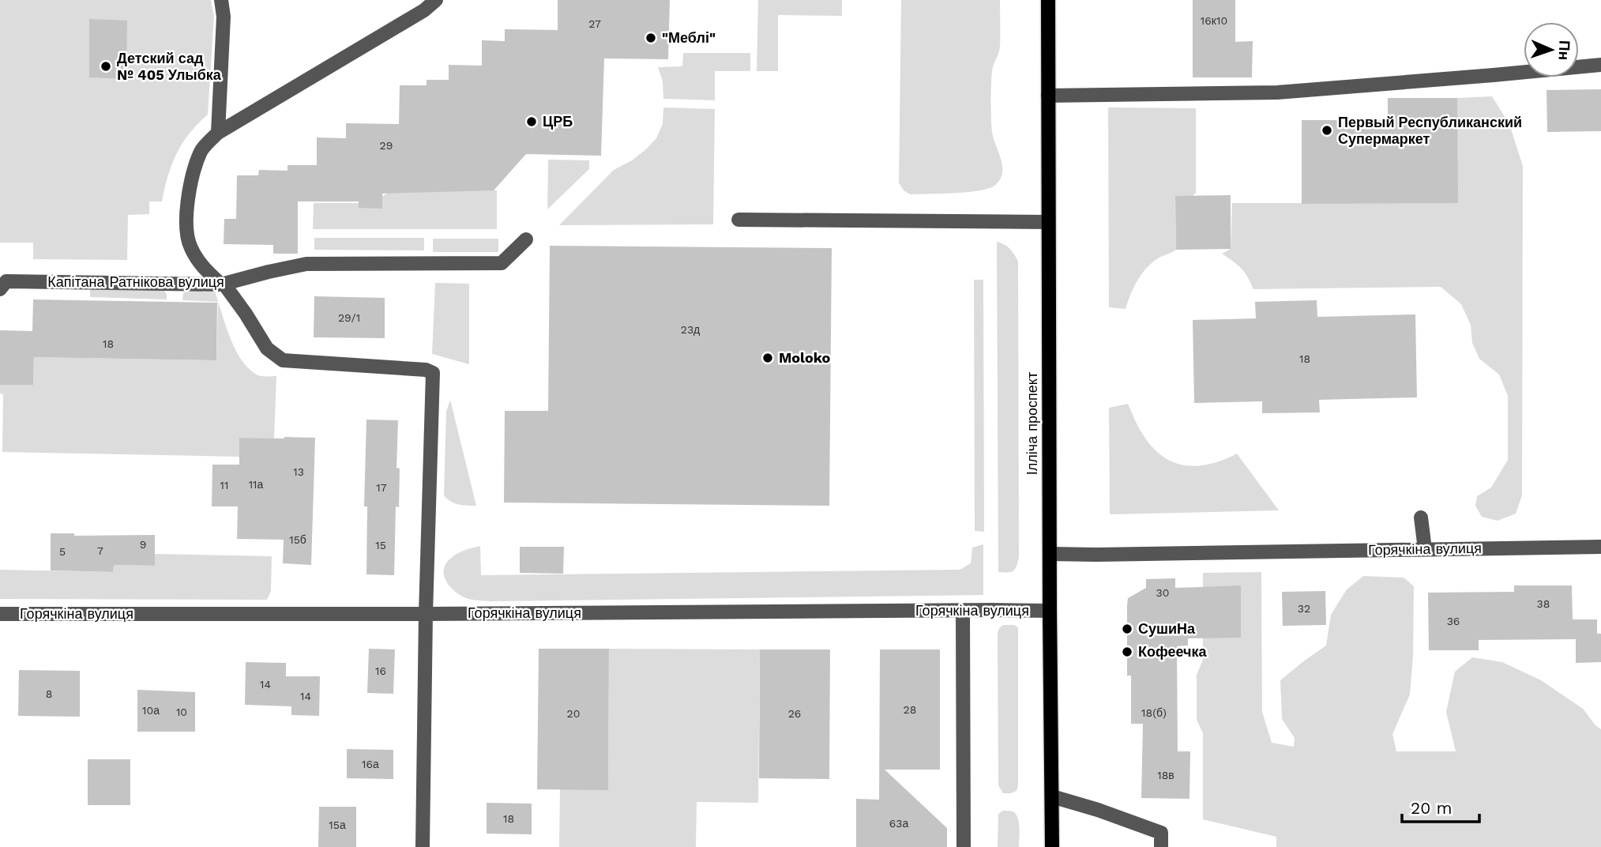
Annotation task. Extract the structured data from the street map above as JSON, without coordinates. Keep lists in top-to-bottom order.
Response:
{
  "streets": {
    "main road": ["Ілліча проспект"],
    "street": ["Капітана Ратнікова вулиця", "Горячкіна вулиця"]
  },
  "crossings": [
    ["Ілліча проспект", "Горячкіна вулиця"]
  ],
  "places": [
    "\"Меблі\"",
    "Детский сад № 405 Улыбка",
    "ЦРБ",
    "Первый Республиканский Супермаркет",
    "Moloko",
    "СушиНа",
    "Кофеечка"
  ],
  "house_numbers": [
    "16к10",
    "27",
    "29",
    "29/1",
    "23д",
    "18",
    "18",
    "13",
    "11а",
    "11",
    "17",
    "15б",
    "9",
    "15",
    "7",
    "5",
    "30",
    "38",
    "32",
    "36",
    "16",
    "14",
    "8",
    "14",
    "28",
    "10а",
    "10",
    "18(б)",
    "20",
    "26",
    "16а",
    "18в",
    "18",
    "63а",
    "15а"
  ],
  "scale_bar": "20 m",
  "north": "right"
}
